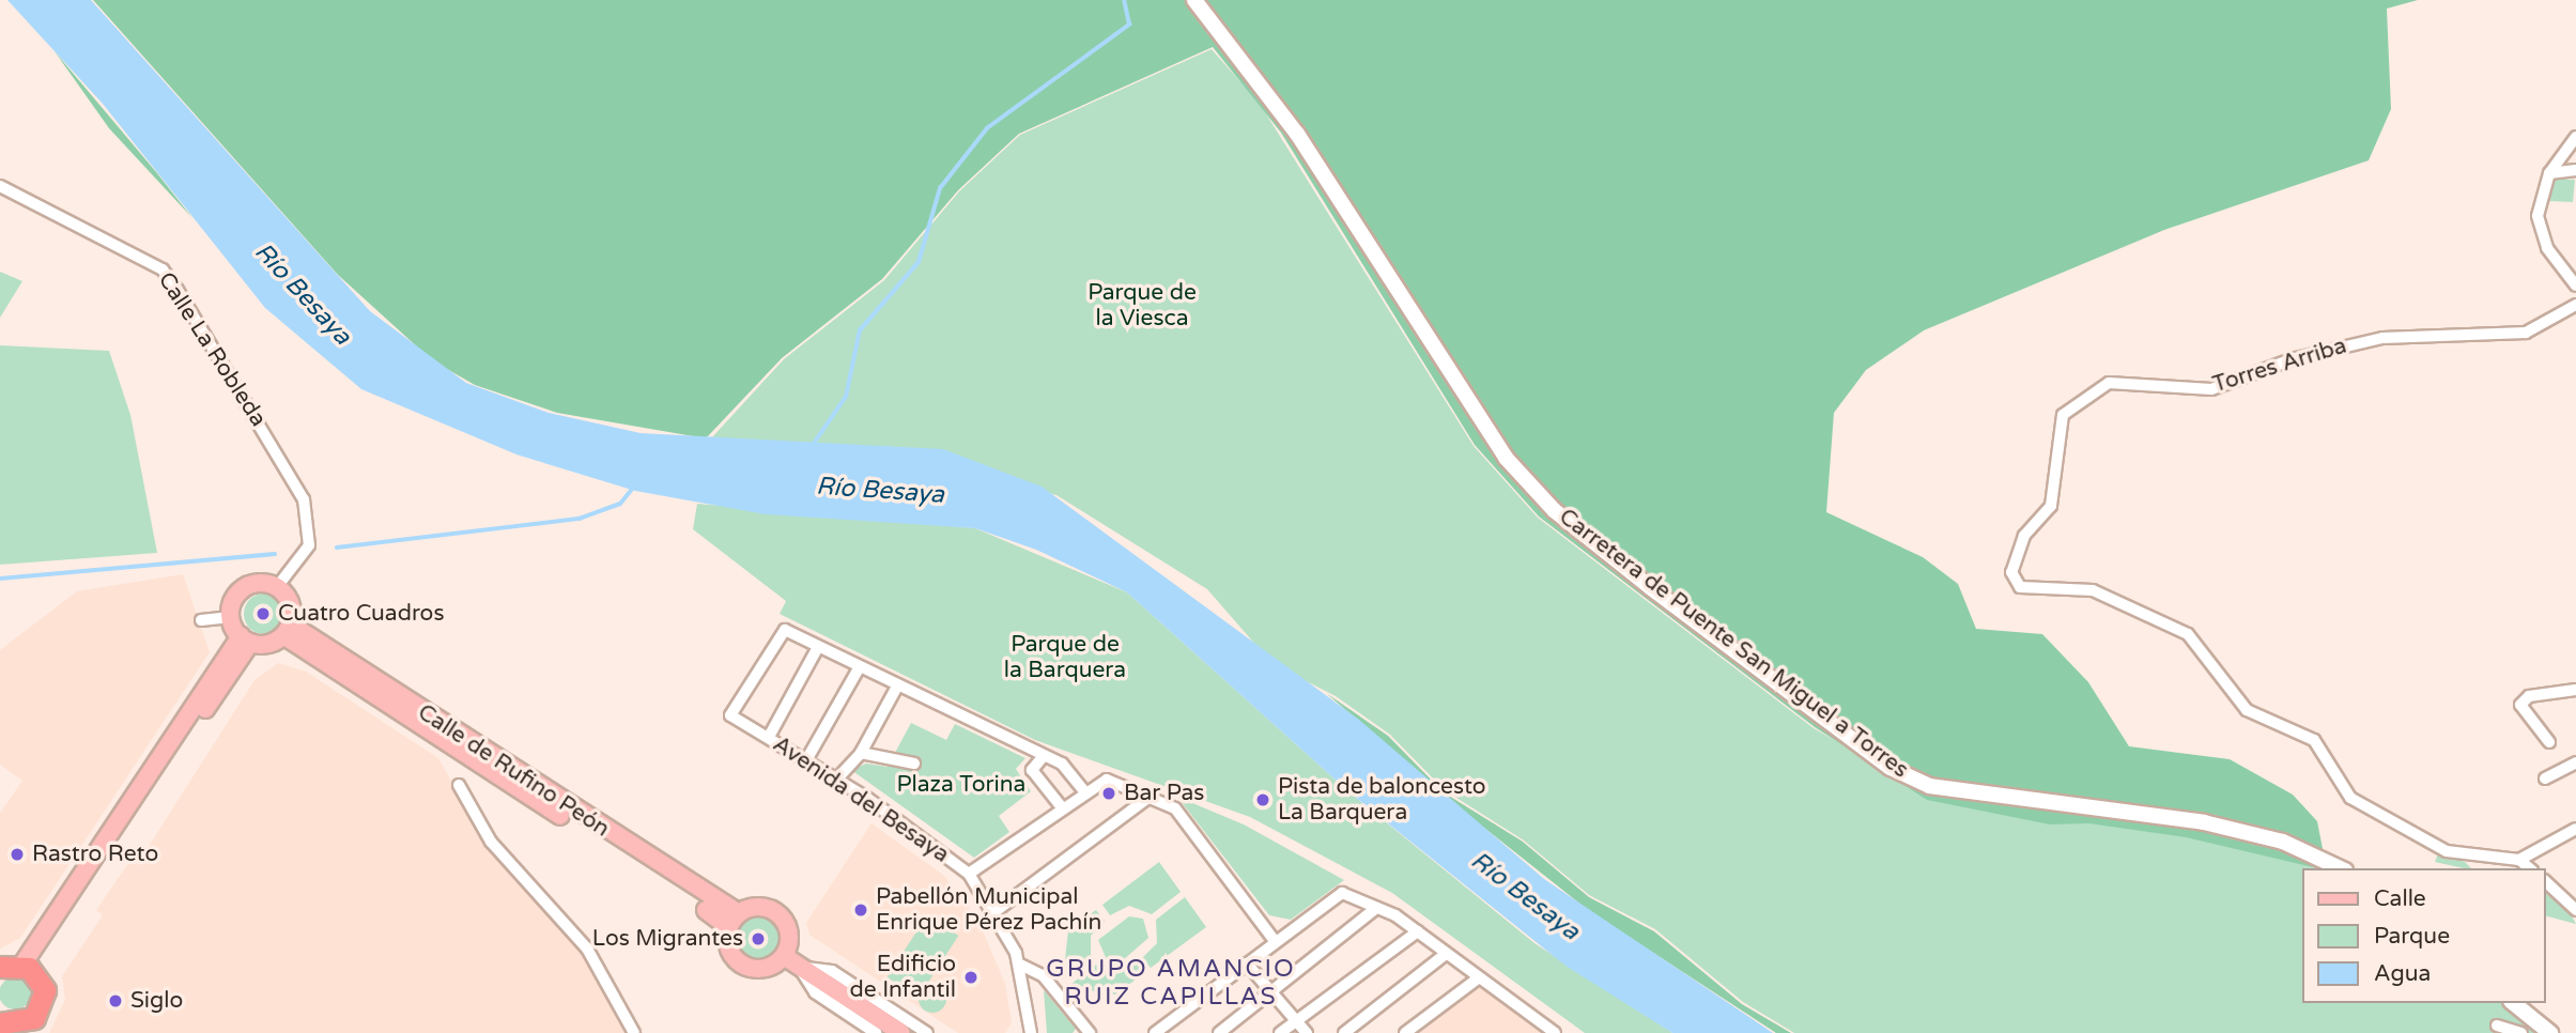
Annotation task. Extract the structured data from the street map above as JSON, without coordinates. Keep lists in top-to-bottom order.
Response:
{
  "streets": {
    "main road": ["Calle de Rufino Peón"],
    "street": [
      "Calle La Robleda",
      "Torres Arriba",
      "Carretera de Puente San Miguel a Torres",
      "Avenida del Besaya"
    ]
  },
  "crossings": [
    ["Calle La Robleda", "Calle de Rufino Peón"]
  ],
  "districts": ["GRUPO AMANCIO RUIZ CAPILLAS"],
  "water": ["Río Besaya"],
  "parks": ["Parque de la Viesca", "Parque de la Barquera", "Plaza Torina"],
  "places": [
    "Cuatro Cuadros",
    "Bar Pas",
    "Pista de baloncesto La Barquera",
    "Rastro Reto",
    "Pabellón Municipal Enrique Pérez Pachín",
    "Los Migrantes",
    "Edificio de Infantil",
    "Siglo"
  ],
  "legend": ["Calle", "Parque", "Agua"]
}
